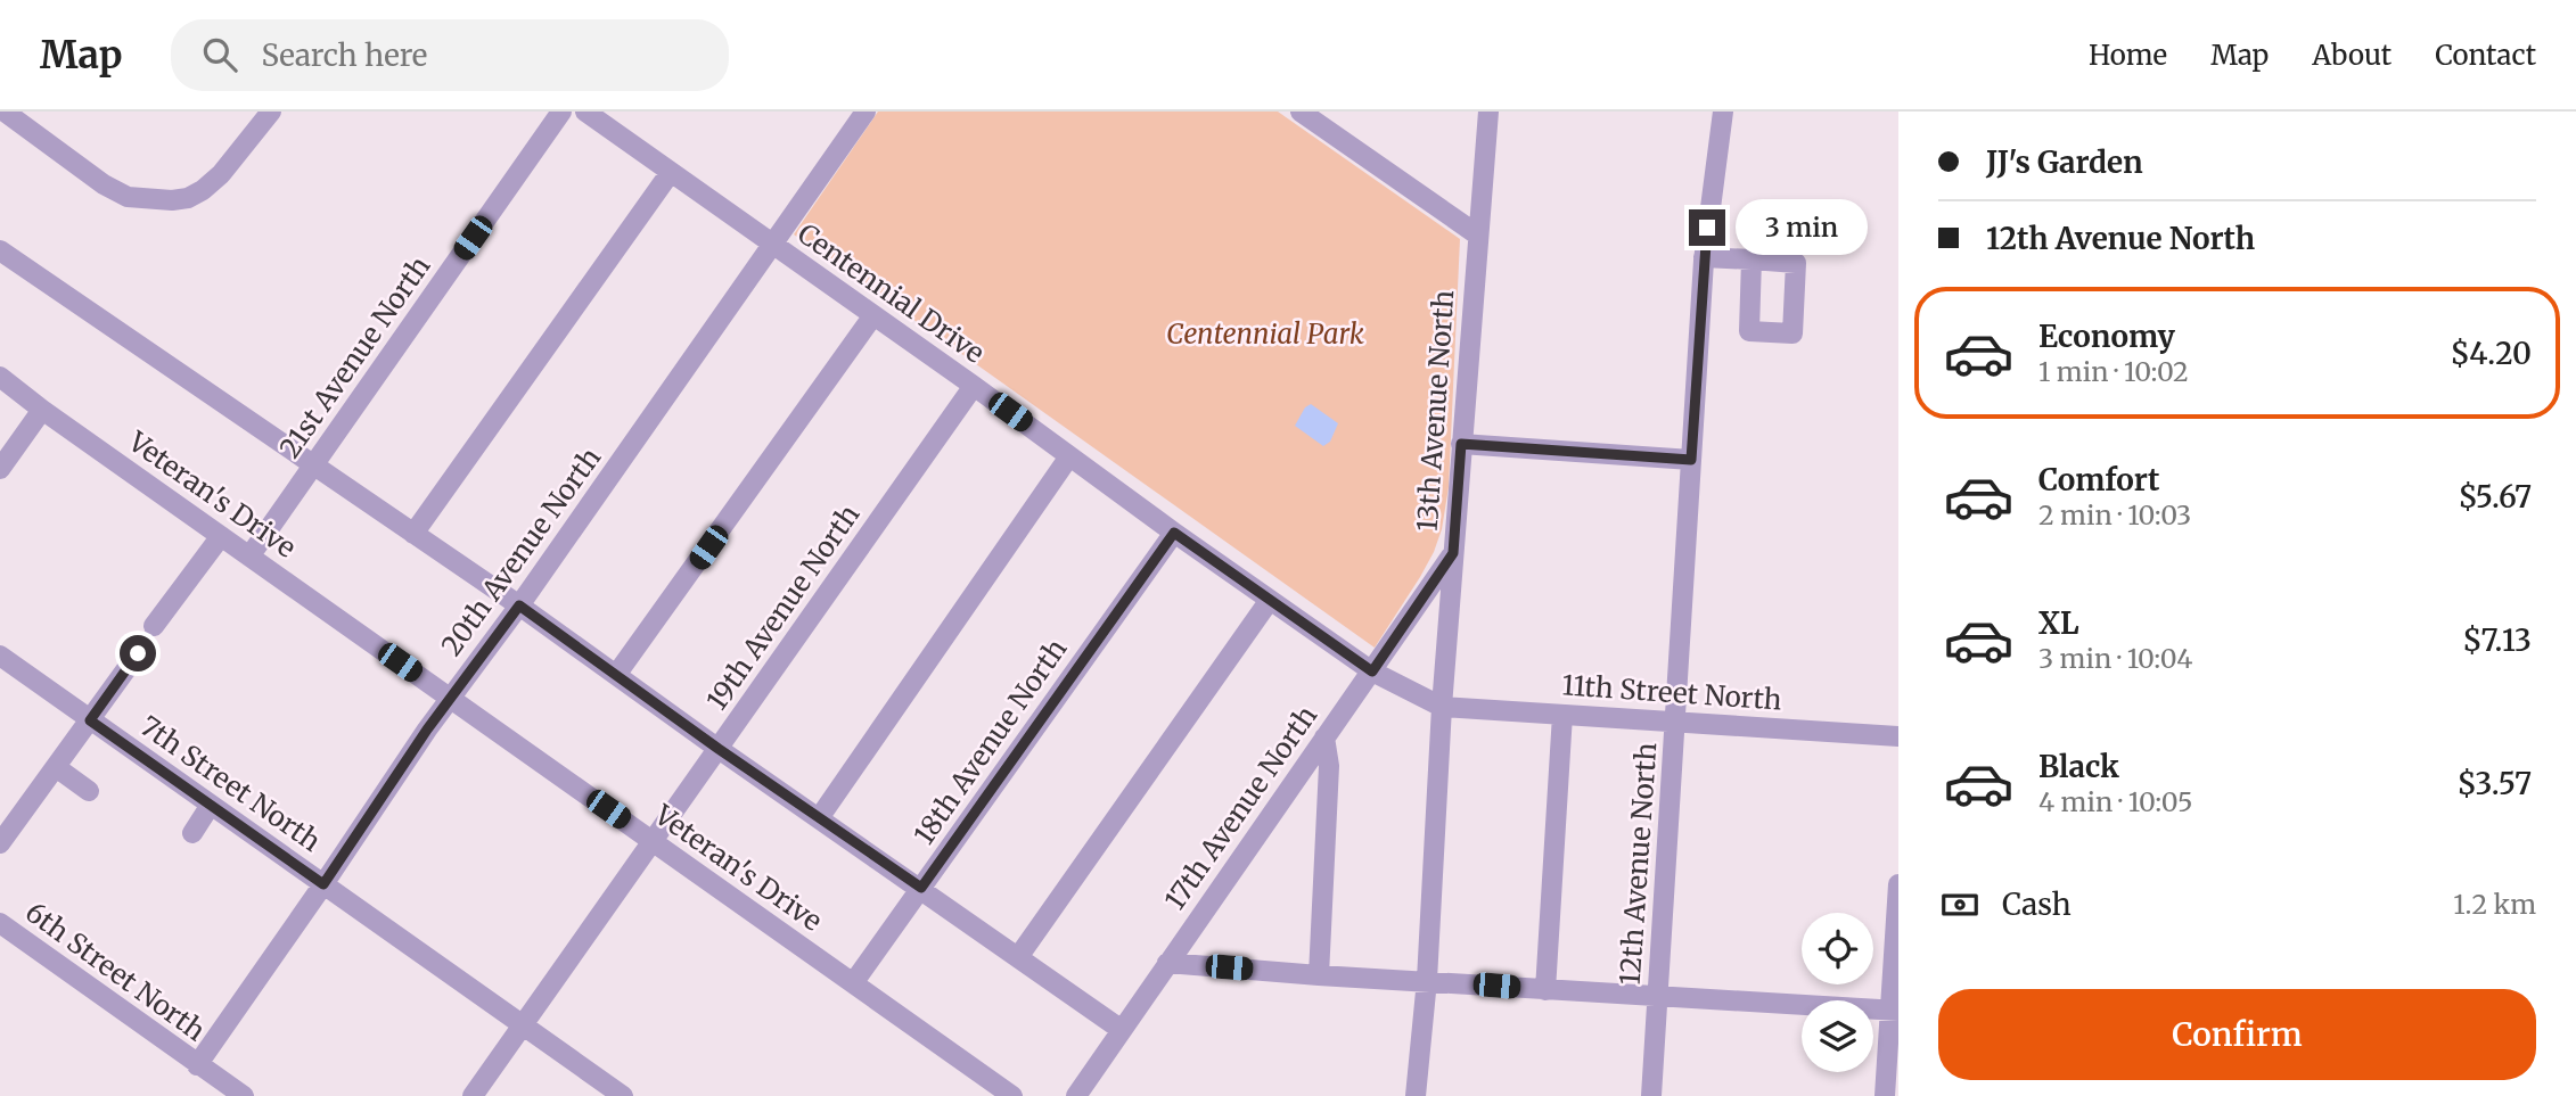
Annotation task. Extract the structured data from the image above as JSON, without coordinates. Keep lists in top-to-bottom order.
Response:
{
  "streets": {
    "street": [
      "Centennial Drive",
      "21st Avenue North",
      "13th Avenue North",
      "Veteran's Drive",
      "20th Avenue North",
      "19th Avenue North",
      "11th Street North",
      "18th Avenue North",
      "7th Street North",
      "17th Avenue North",
      "12th Avenue North",
      "6th Street North"
    ]
  },
  "crossings": [
    ["Centennial Drive", "13th Avenue North"],
    ["Centennial Drive", "20th Avenue North"],
    ["Centennial Drive", "19th Avenue North"],
    ["Centennial Drive", "11th Street North"],
    ["Centennial Drive", "18th Avenue North"],
    ["Centennial Drive", "17th Avenue North"],
    ["21st Avenue North", "Veteran's Drive"],
    ["13th Avenue North", "11th Street North"],
    ["13th Avenue North", "17th Avenue North"],
    ["Veteran's Drive", "20th Avenue North"],
    ["Veteran's Drive", "19th Avenue North"],
    ["Veteran's Drive", "18th Avenue North"],
    ["20th Avenue North", "7th Street North"],
    ["20th Avenue North", "6th Street North"],
    ["19th Avenue North", "7th Street North"],
    ["11th Street North", "12th Avenue North"]
  ],
  "parks": ["Centennial Park"],
  "page": {
    "header": "Map",
    "search": "Search here",
    "nav": [
      "Home",
      "Map",
      "About",
      "Contact"
    ],
    "banner": ["JJ's Garden", "12th Avenue North"],
    "bubble": "3 min",
    "list": [
      {
        "name": "Economy",
        "note": "1 min · 10:02",
        "value": "$4.20"
      },
      {
        "name": "Comfort",
        "note": "2 min · 10:03",
        "value": "$5.67"
      },
      {
        "name": "XL",
        "note": "3 min · 10:04",
        "value": "$7.13"
      },
      {
        "name": "Black",
        "note": "4 min · 10:05",
        "value": "$3.57"
      }
    ],
    "pay": ["Cash", "1.2 km"],
    "buttons": "Confirm"
  }
}
